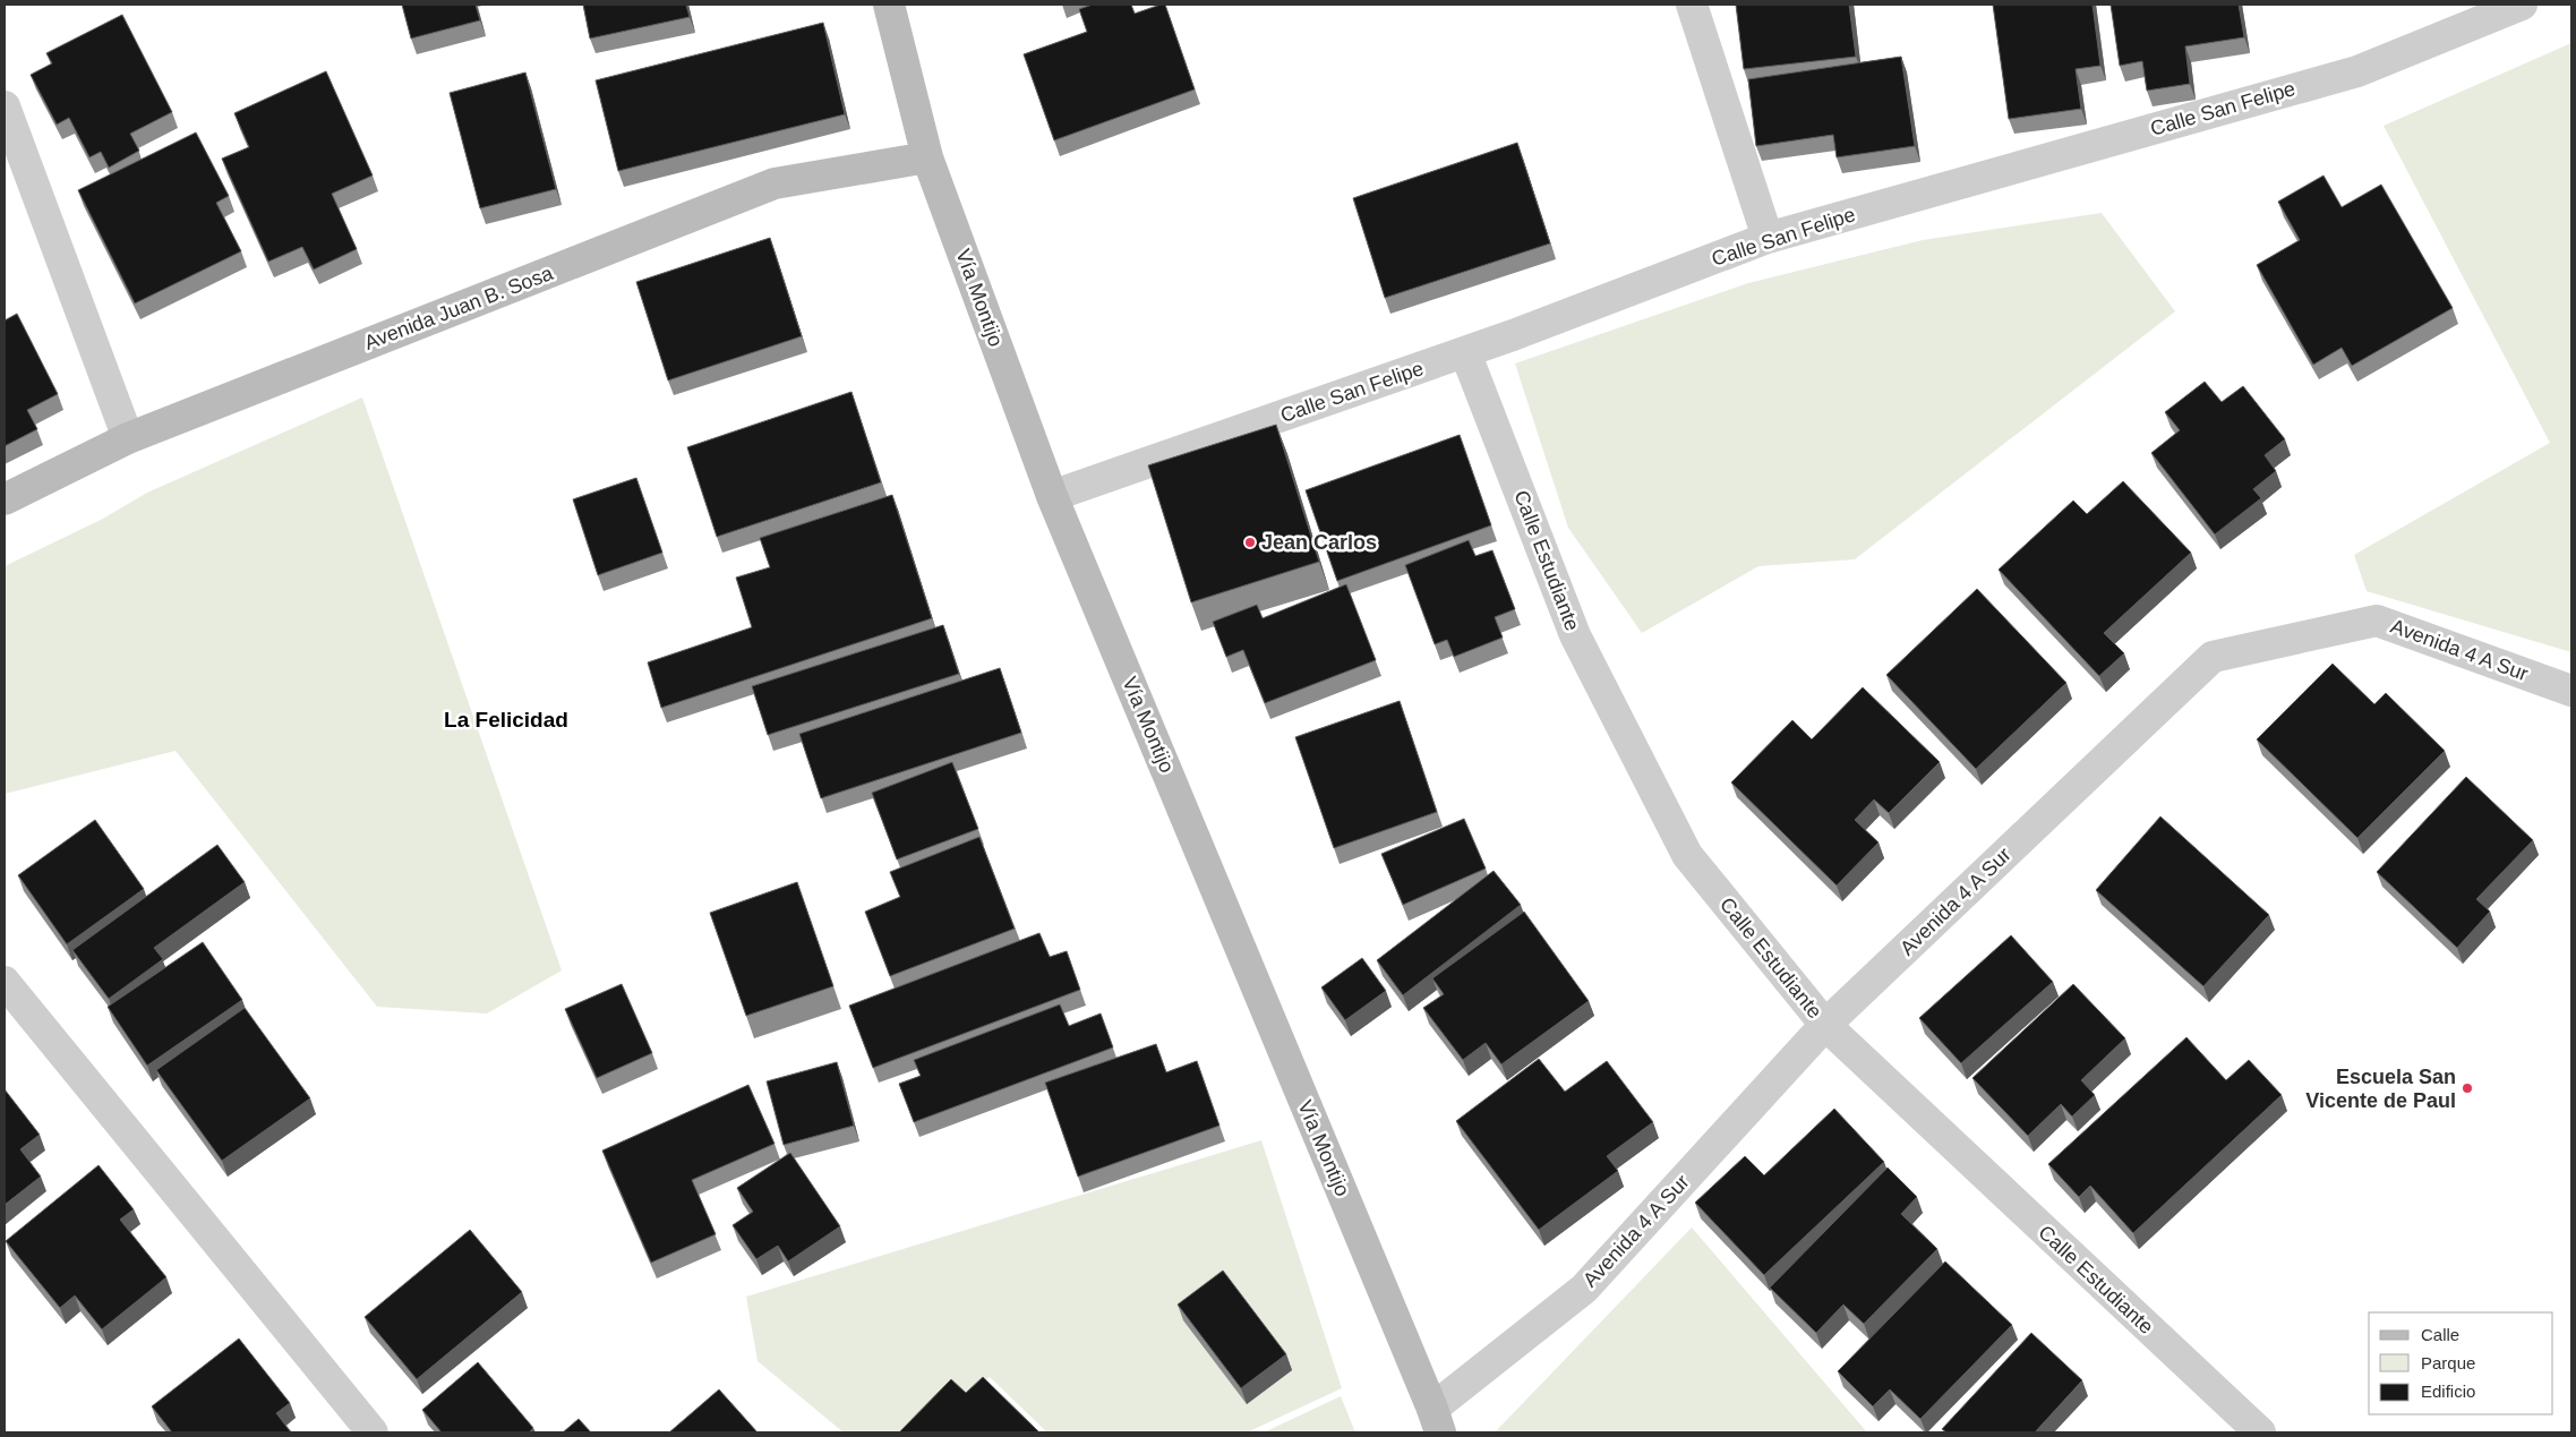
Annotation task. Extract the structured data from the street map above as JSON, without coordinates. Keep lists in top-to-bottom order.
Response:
{
  "streets": {
    "main road": ["Vía Montijo", "Avenida Juan B. Sosa"],
    "street": ["Calle San Felipe", "Calle Estudiante", "Avenida 4 A Sur"]
  },
  "crossings": [
    ["Calle San Felipe", "Vía Montijo"],
    ["Calle San Felipe", "Calle Estudiante"],
    ["Vía Montijo", "Avenida Juan B. Sosa"],
    ["Vía Montijo", "Avenida 4 A Sur"],
    ["Calle Estudiante", "Avenida 4 A Sur"]
  ],
  "districts": ["La Felicidad"],
  "places": ["Jean Carlos", "Escuela San Vicente de Paul"],
  "legend": ["Calle", "Parque", "Edificio"]
}
